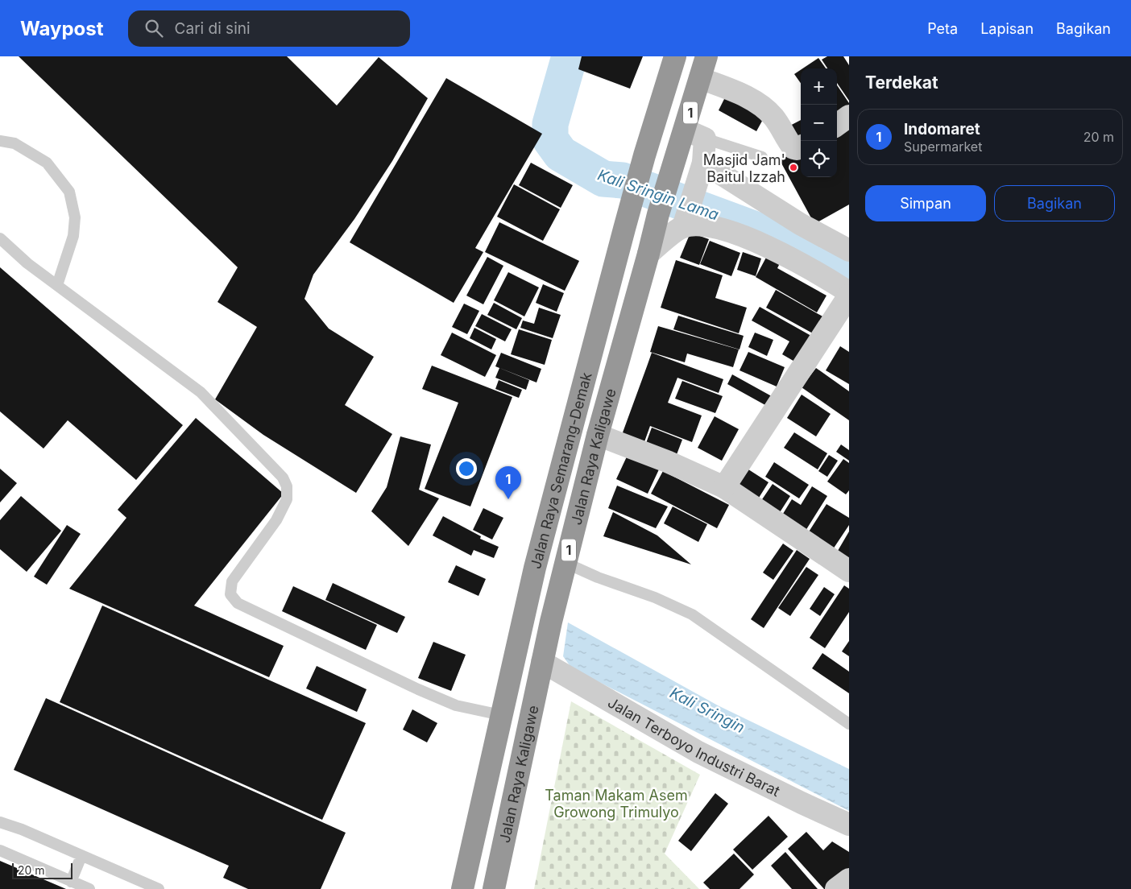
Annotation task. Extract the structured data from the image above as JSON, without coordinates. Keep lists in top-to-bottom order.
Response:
{
  "streets": {
    "highway": ["1", "Jalan Raya Kaligawe", "Jalan Raya Semarang-Demak"],
    "street": ["Jalan Terboyo Industri Barat"]
  },
  "crossings": [
    ["1", "Jalan Raya Kaligawe"],
    ["Jalan Raya Kaligawe", "Jalan Terboyo Industri Barat"]
  ],
  "water": ["Kali Sringin Lama", "Kali Sringin"],
  "parks": ["Taman Makam Asem Growong Trimulyo"],
  "places": ["Masjid Jam' Baitul Izzah"],
  "scale_bar": "20 m",
  "page": {
    "header": "Waypost",
    "search": "Cari di sini",
    "nav": ["Peta", "Lapisan", "Bagikan"],
    "heading": "Terdekat",
    "map_buttons": ["+", "−"],
    "list": [
      {
        "mark": "1",
        "name": "Indomaret",
        "note": "Supermarket",
        "value": "20 m"
      }
    ],
    "buttons": ["Simpan", "Bagikan"],
    "pins": "1",
    "scale": "20 m"
  }
}
